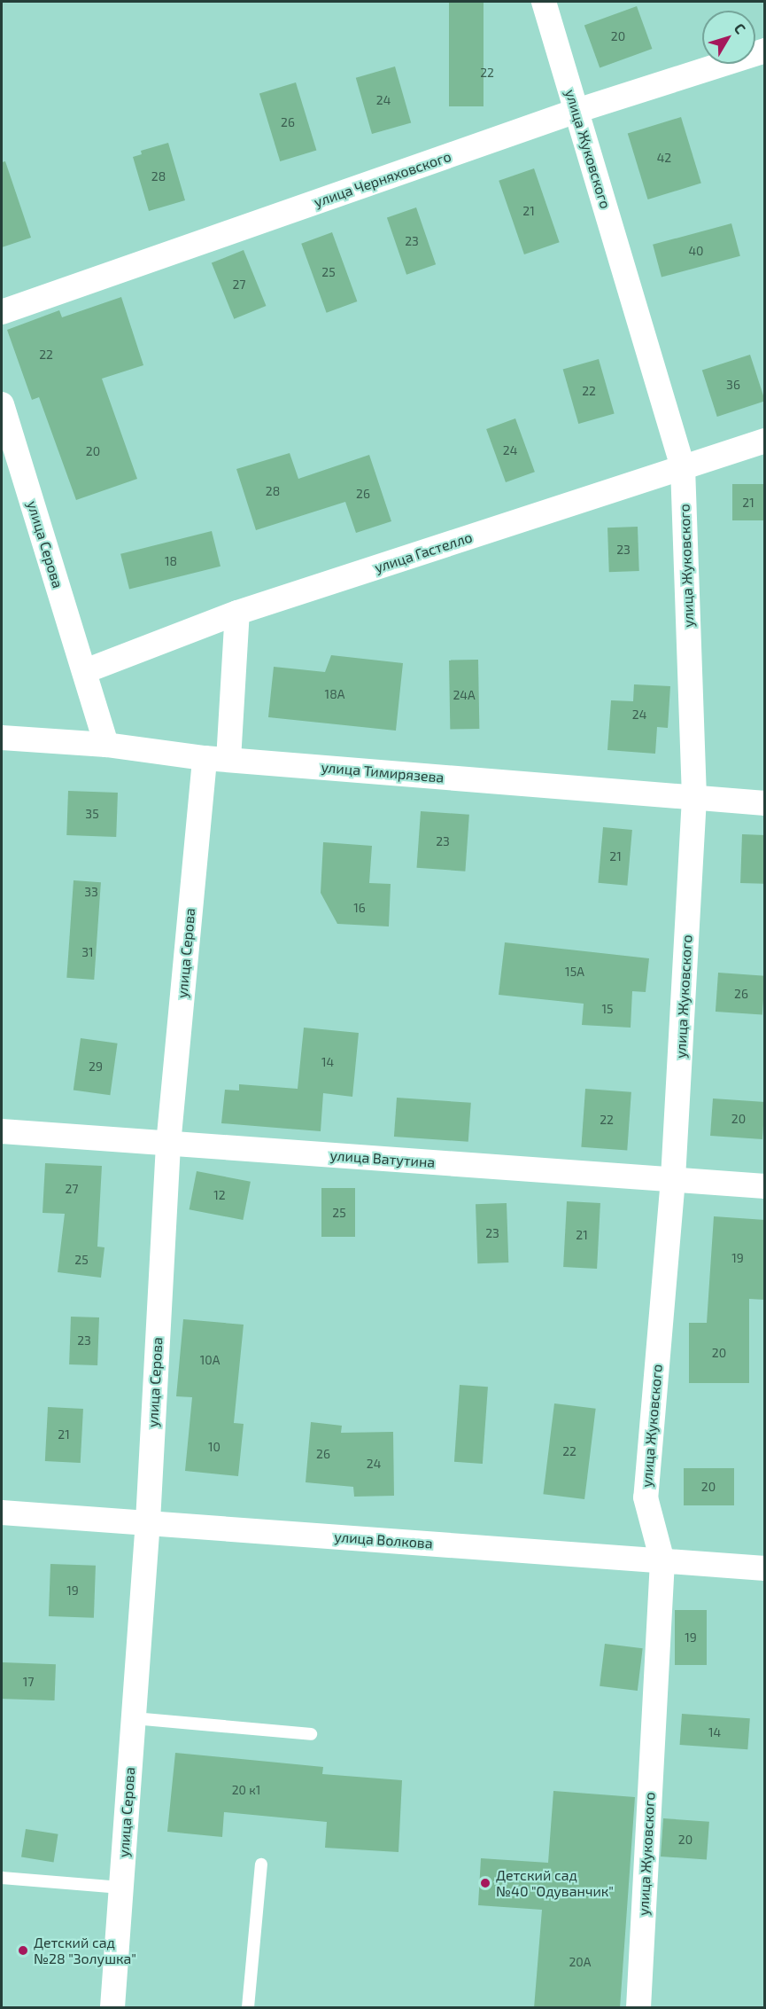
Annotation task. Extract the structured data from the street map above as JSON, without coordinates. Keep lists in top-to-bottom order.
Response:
{
  "streets": {
    "street": [
      "улица Жуковского",
      "улица Черняховского",
      "улица Серова",
      "улица Гастелло",
      "улица Тимирязева",
      "улица Ватутина",
      "улица Волкова"
    ]
  },
  "crossings": [
    ["улица Жуковского", "улица Черняховского"],
    ["улица Жуковского", "улица Гастелло"],
    ["улица Жуковского", "улица Тимирязева"],
    ["улица Жуковского", "улица Ватутина"],
    ["улица Жуковского", "улица Волкова"],
    ["улица Серова", "улица Гастелло"],
    ["улица Серова", "улица Тимирязева"],
    ["улица Серова", "улица Ватутина"],
    ["улица Серова", "улица Волкова"]
  ],
  "places": ["Детский сад №40 \"Одуванчик\"", "Детский сад №28 \"Золушка\""],
  "house_numbers": [
    "20",
    "22",
    "24",
    "26",
    "42",
    "28",
    "21",
    "23",
    "40",
    "25",
    "27",
    "22",
    "36",
    "22",
    "24",
    "20",
    "28",
    "26",
    "21",
    "23",
    "18",
    "18А",
    "24А",
    "24",
    "35",
    "23",
    "21",
    "33",
    "16",
    "31",
    "15А",
    "26",
    "15",
    "14",
    "29",
    "20",
    "22",
    "27",
    "12",
    "25",
    "23",
    "21",
    "19",
    "25",
    "23",
    "20",
    "10А",
    "21",
    "10",
    "22",
    "26",
    "24",
    "20",
    "19",
    "19",
    "17",
    "14",
    "20 к1",
    "20",
    "20А"
  ],
  "north": "top right"
}
